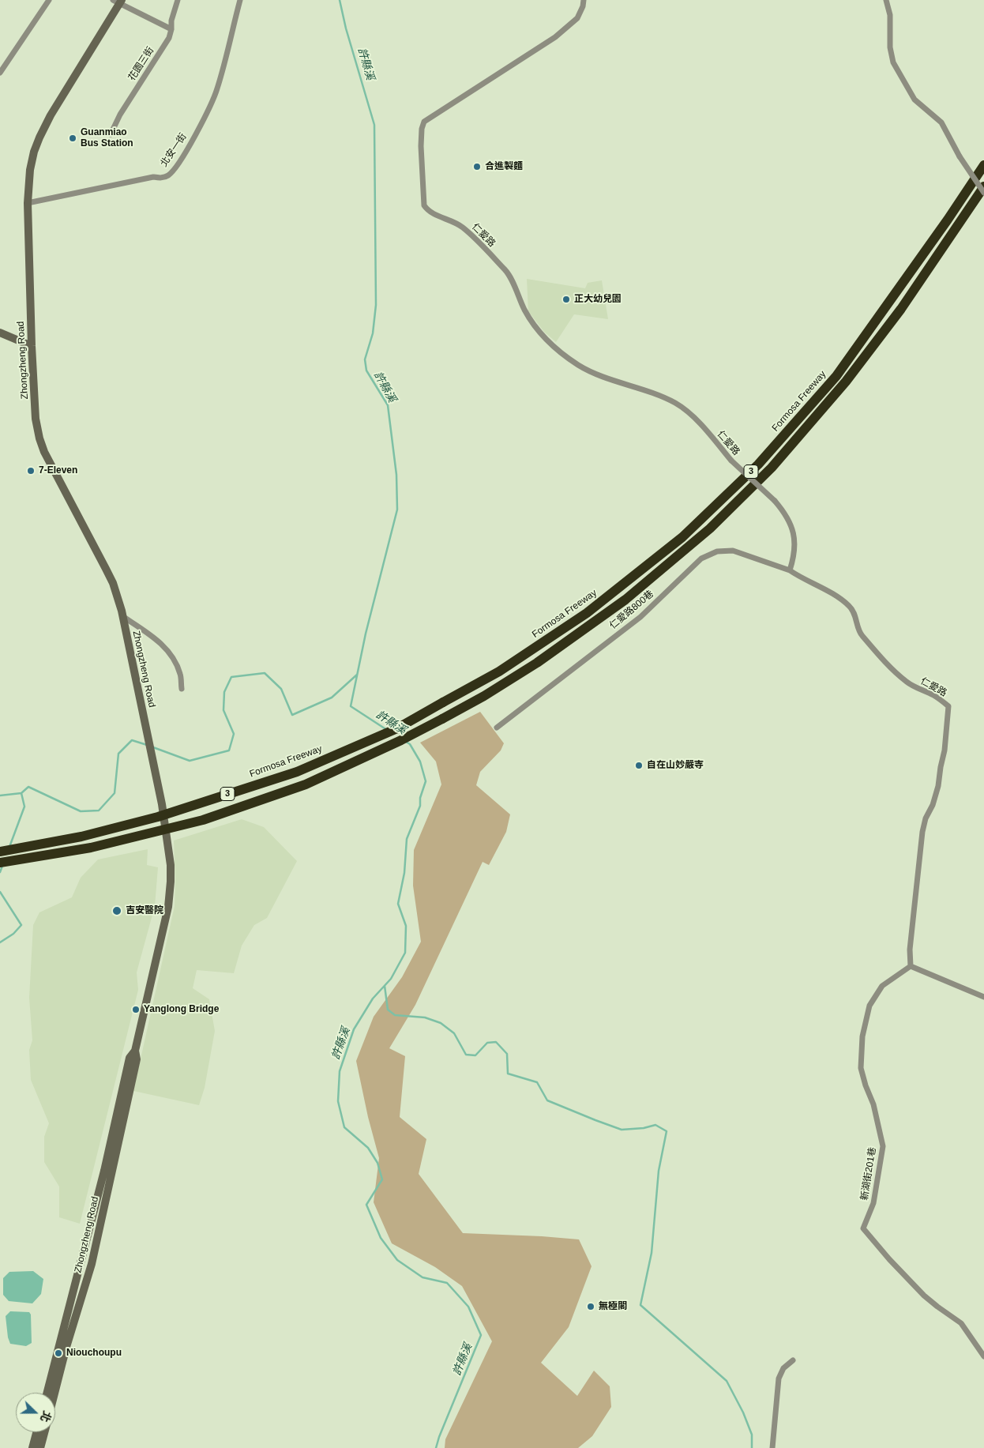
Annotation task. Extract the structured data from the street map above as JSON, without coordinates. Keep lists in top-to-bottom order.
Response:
{
  "streets": {
    "highway": ["Formosa Freeway", "3"],
    "main road": ["Zhongzheng Road"],
    "street": [
      "花園三街",
      "北安一街",
      "仁愛路",
      "仁愛路800巷",
      "新湖街201巷"
    ]
  },
  "crossings": [
    ["北安一街", "Zhongzheng Road"],
    ["仁愛路", "仁愛路800巷"],
    ["仁愛路", "新湖街201巷"]
  ],
  "water": ["許縣溪"],
  "places": [
    "Guanmiao Bus Station",
    "合進製麵",
    "正大幼兒園",
    "7-Eleven",
    "自在山妙嚴寺",
    "吉安醫院",
    "Yanglong Bridge",
    "無極閣",
    "Niouchoupu"
  ],
  "north": "right"
}
